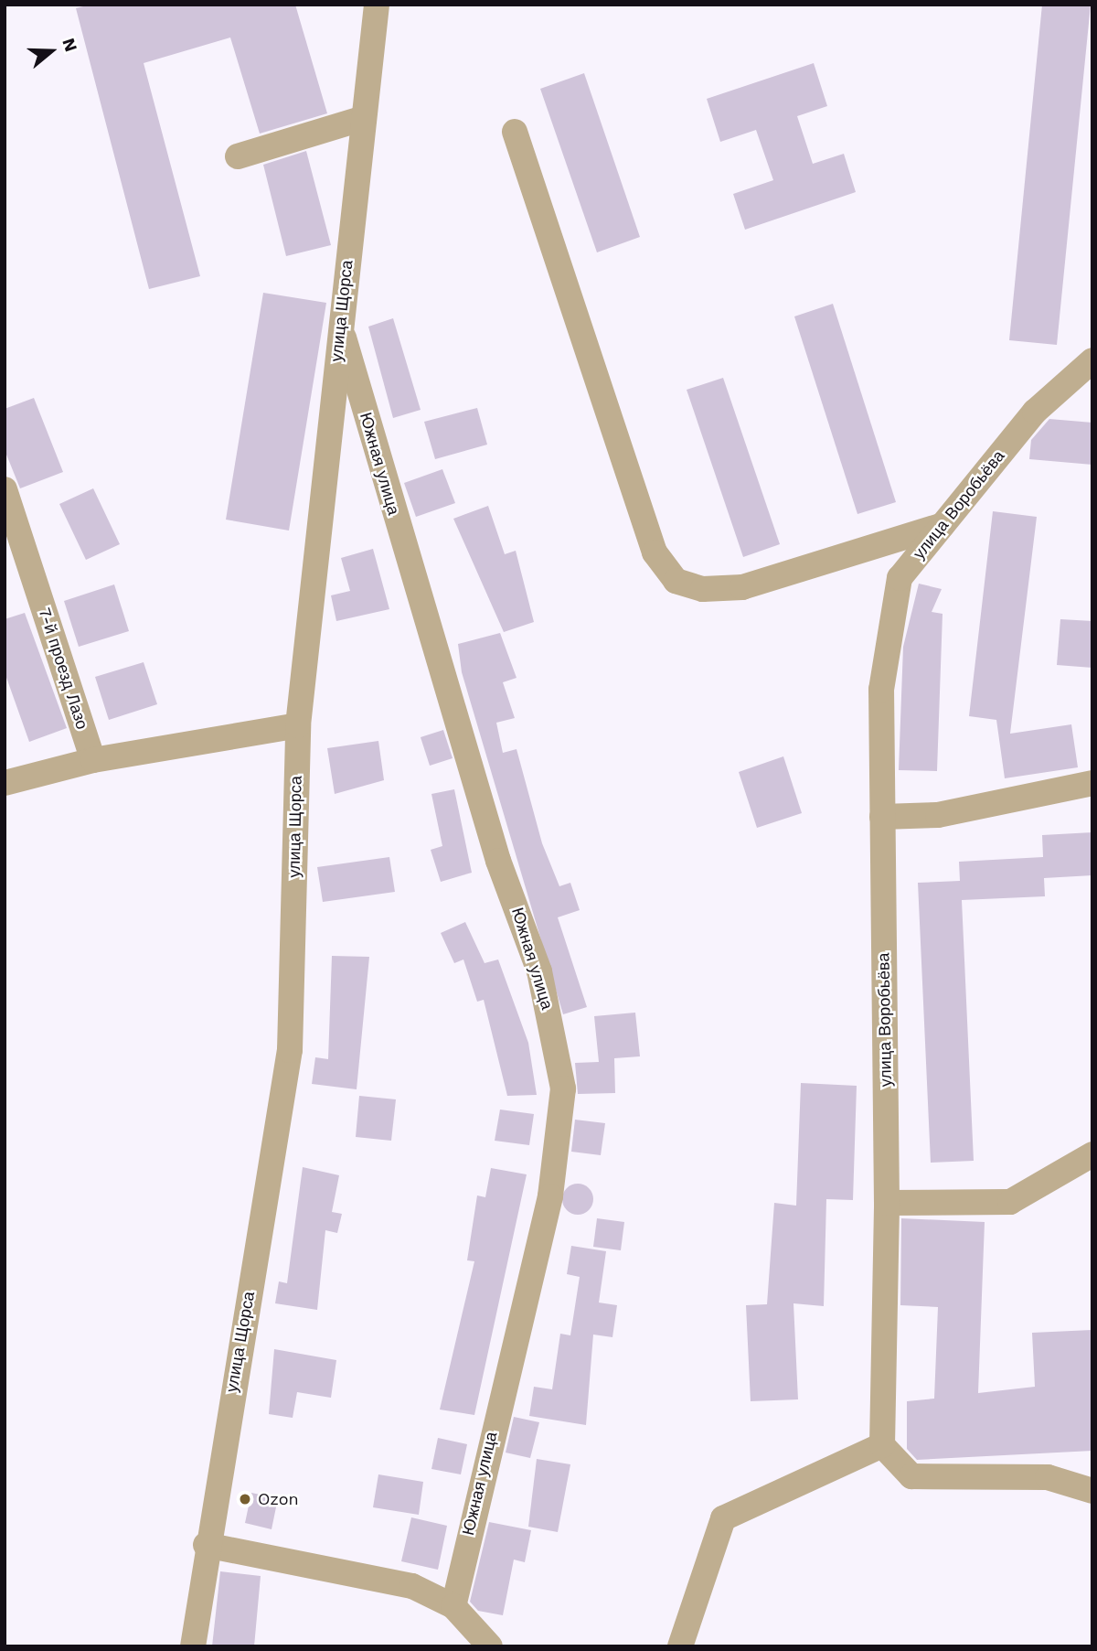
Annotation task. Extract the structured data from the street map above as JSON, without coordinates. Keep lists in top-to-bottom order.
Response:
{
  "streets": {
    "street": [
      "улица Щорса",
      "Южная улица",
      "улица Воробьёва",
      "7-й проезд Лазо"
    ]
  },
  "crossings": [
    ["улица Щорса", "Южная улица"]
  ],
  "places": ["Ozon"],
  "north": "right"
}
